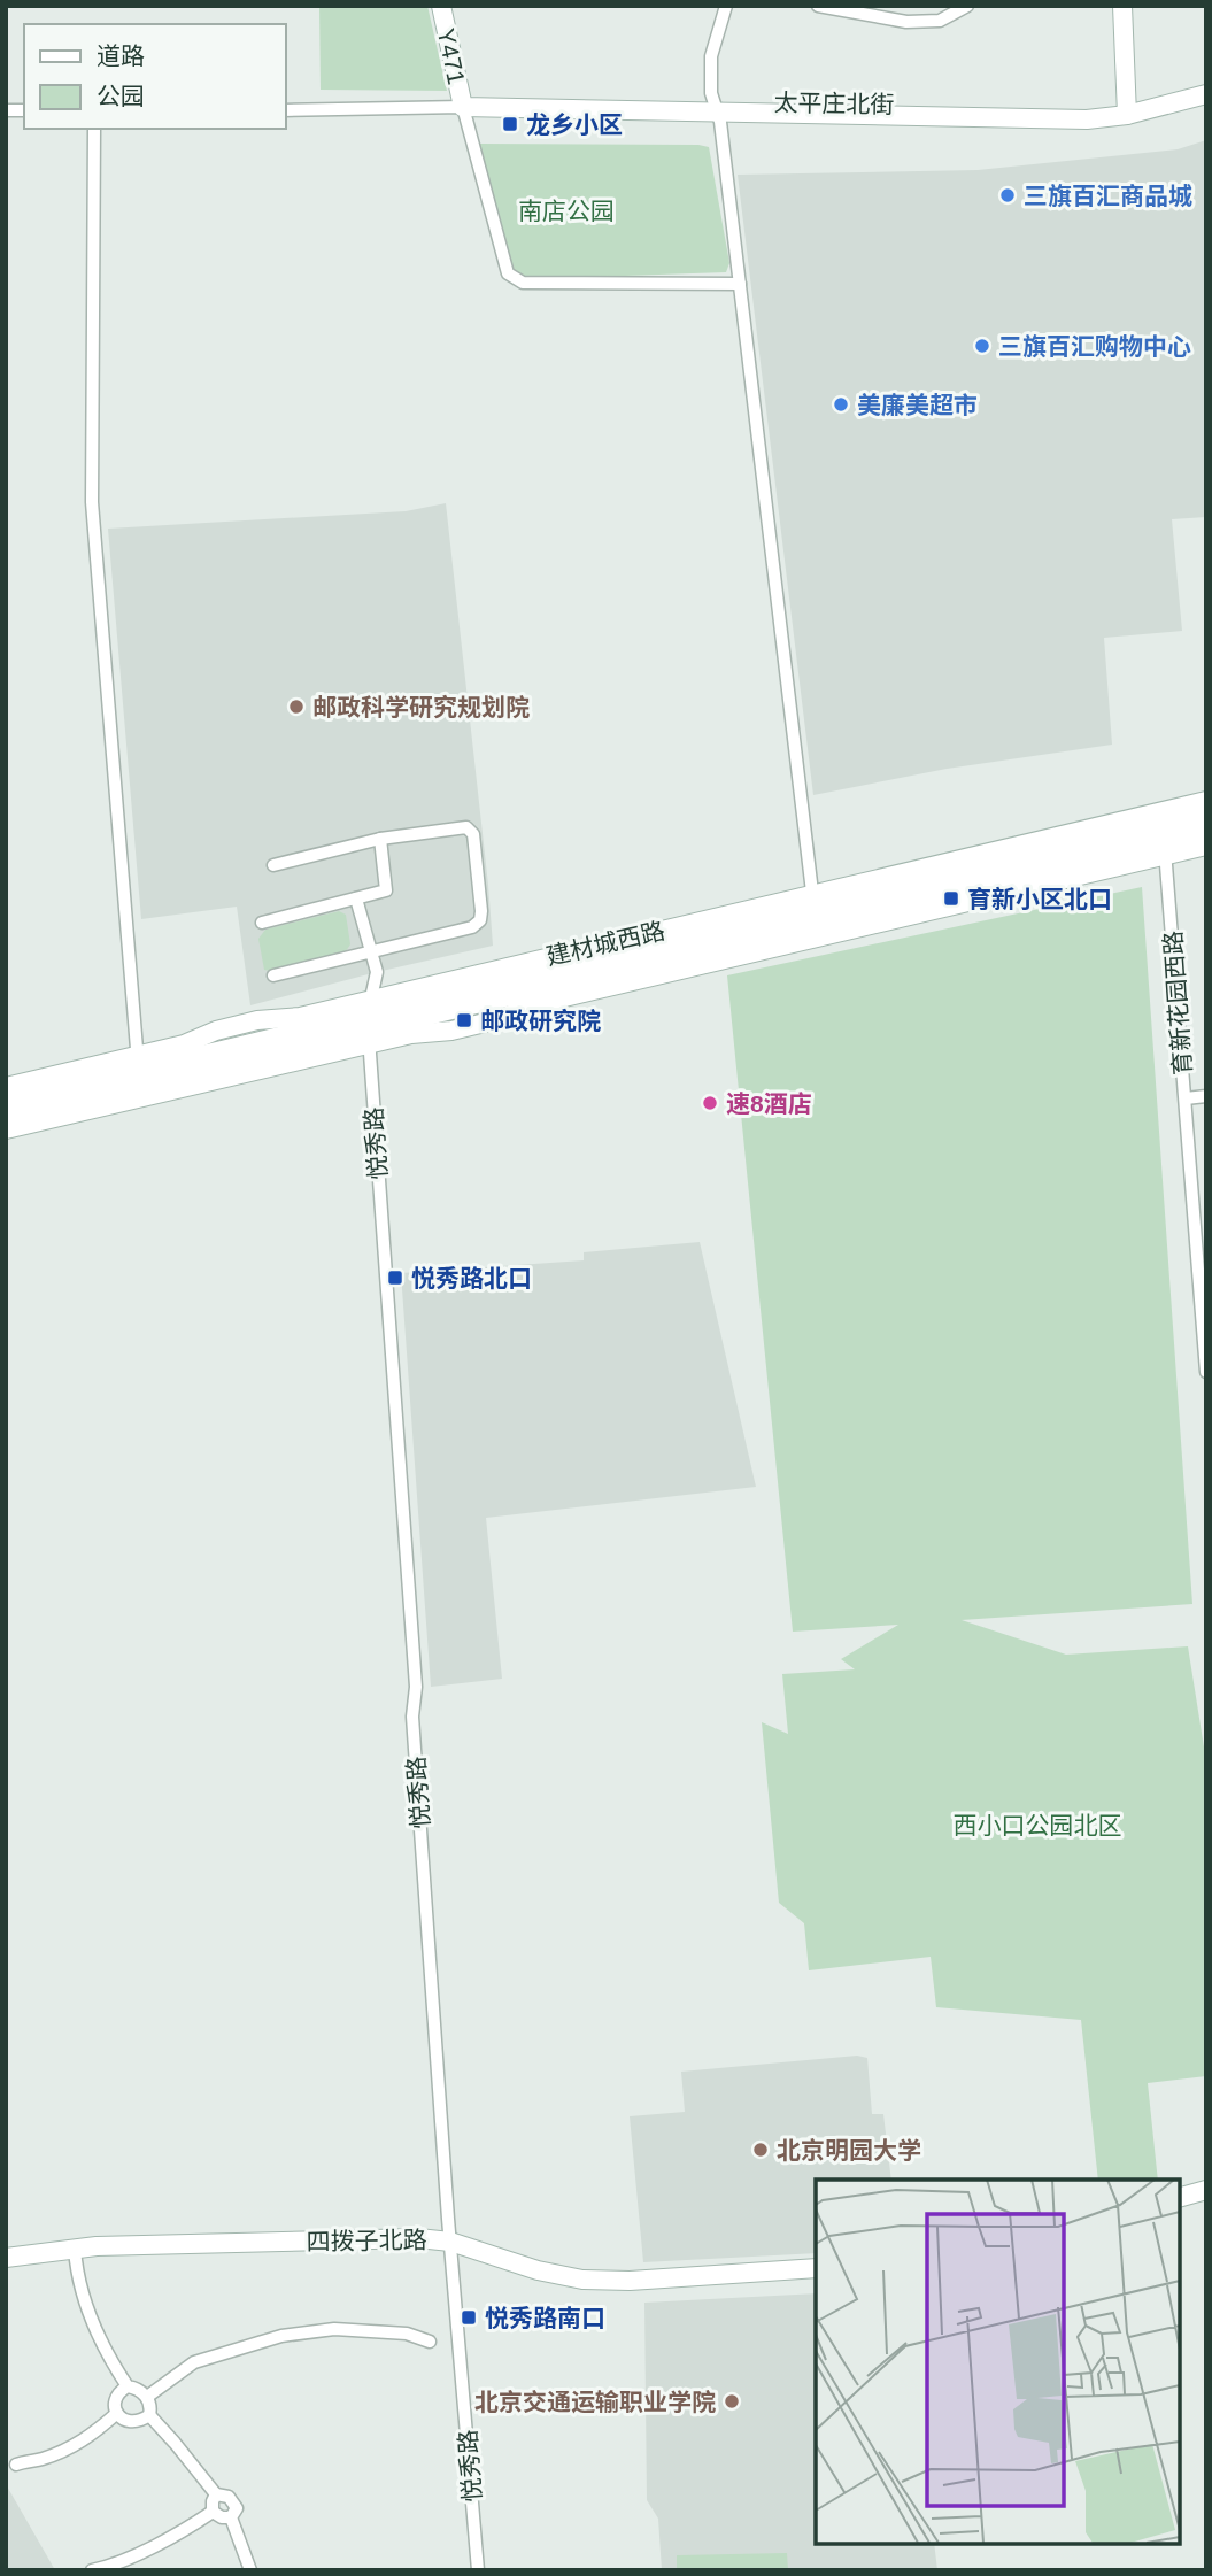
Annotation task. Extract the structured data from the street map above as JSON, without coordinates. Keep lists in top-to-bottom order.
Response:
{
  "streets": {
    "main road": [
      "Y471",
      "太平庄北街",
      "建材城西路",
      "四拨子北路"
    ],
    "street": ["育新花园西路", "悦秀路"]
  },
  "crossings": [
    ["Y471", "太平庄北街"],
    ["建材城西路", "育新花园西路"],
    ["建材城西路", "悦秀路"],
    ["悦秀路", "四拨子北路"]
  ],
  "parks": ["南店公园", "西小口公园北区"],
  "places": {
    "transit": [
      "龙乡小区",
      "育新小区北口",
      "邮政研究院",
      "悦秀路北口",
      "悦秀路南口"
    ],
    "other": [
      "三旗百汇商品城",
      "三旗百汇购物中心",
      "美廉美超市",
      "邮政科学研究规划院",
      "速8酒店",
      "北京明园大学",
      "北京交通运输职业学院"
    ]
  },
  "legend": ["道路", "公园"]
}
